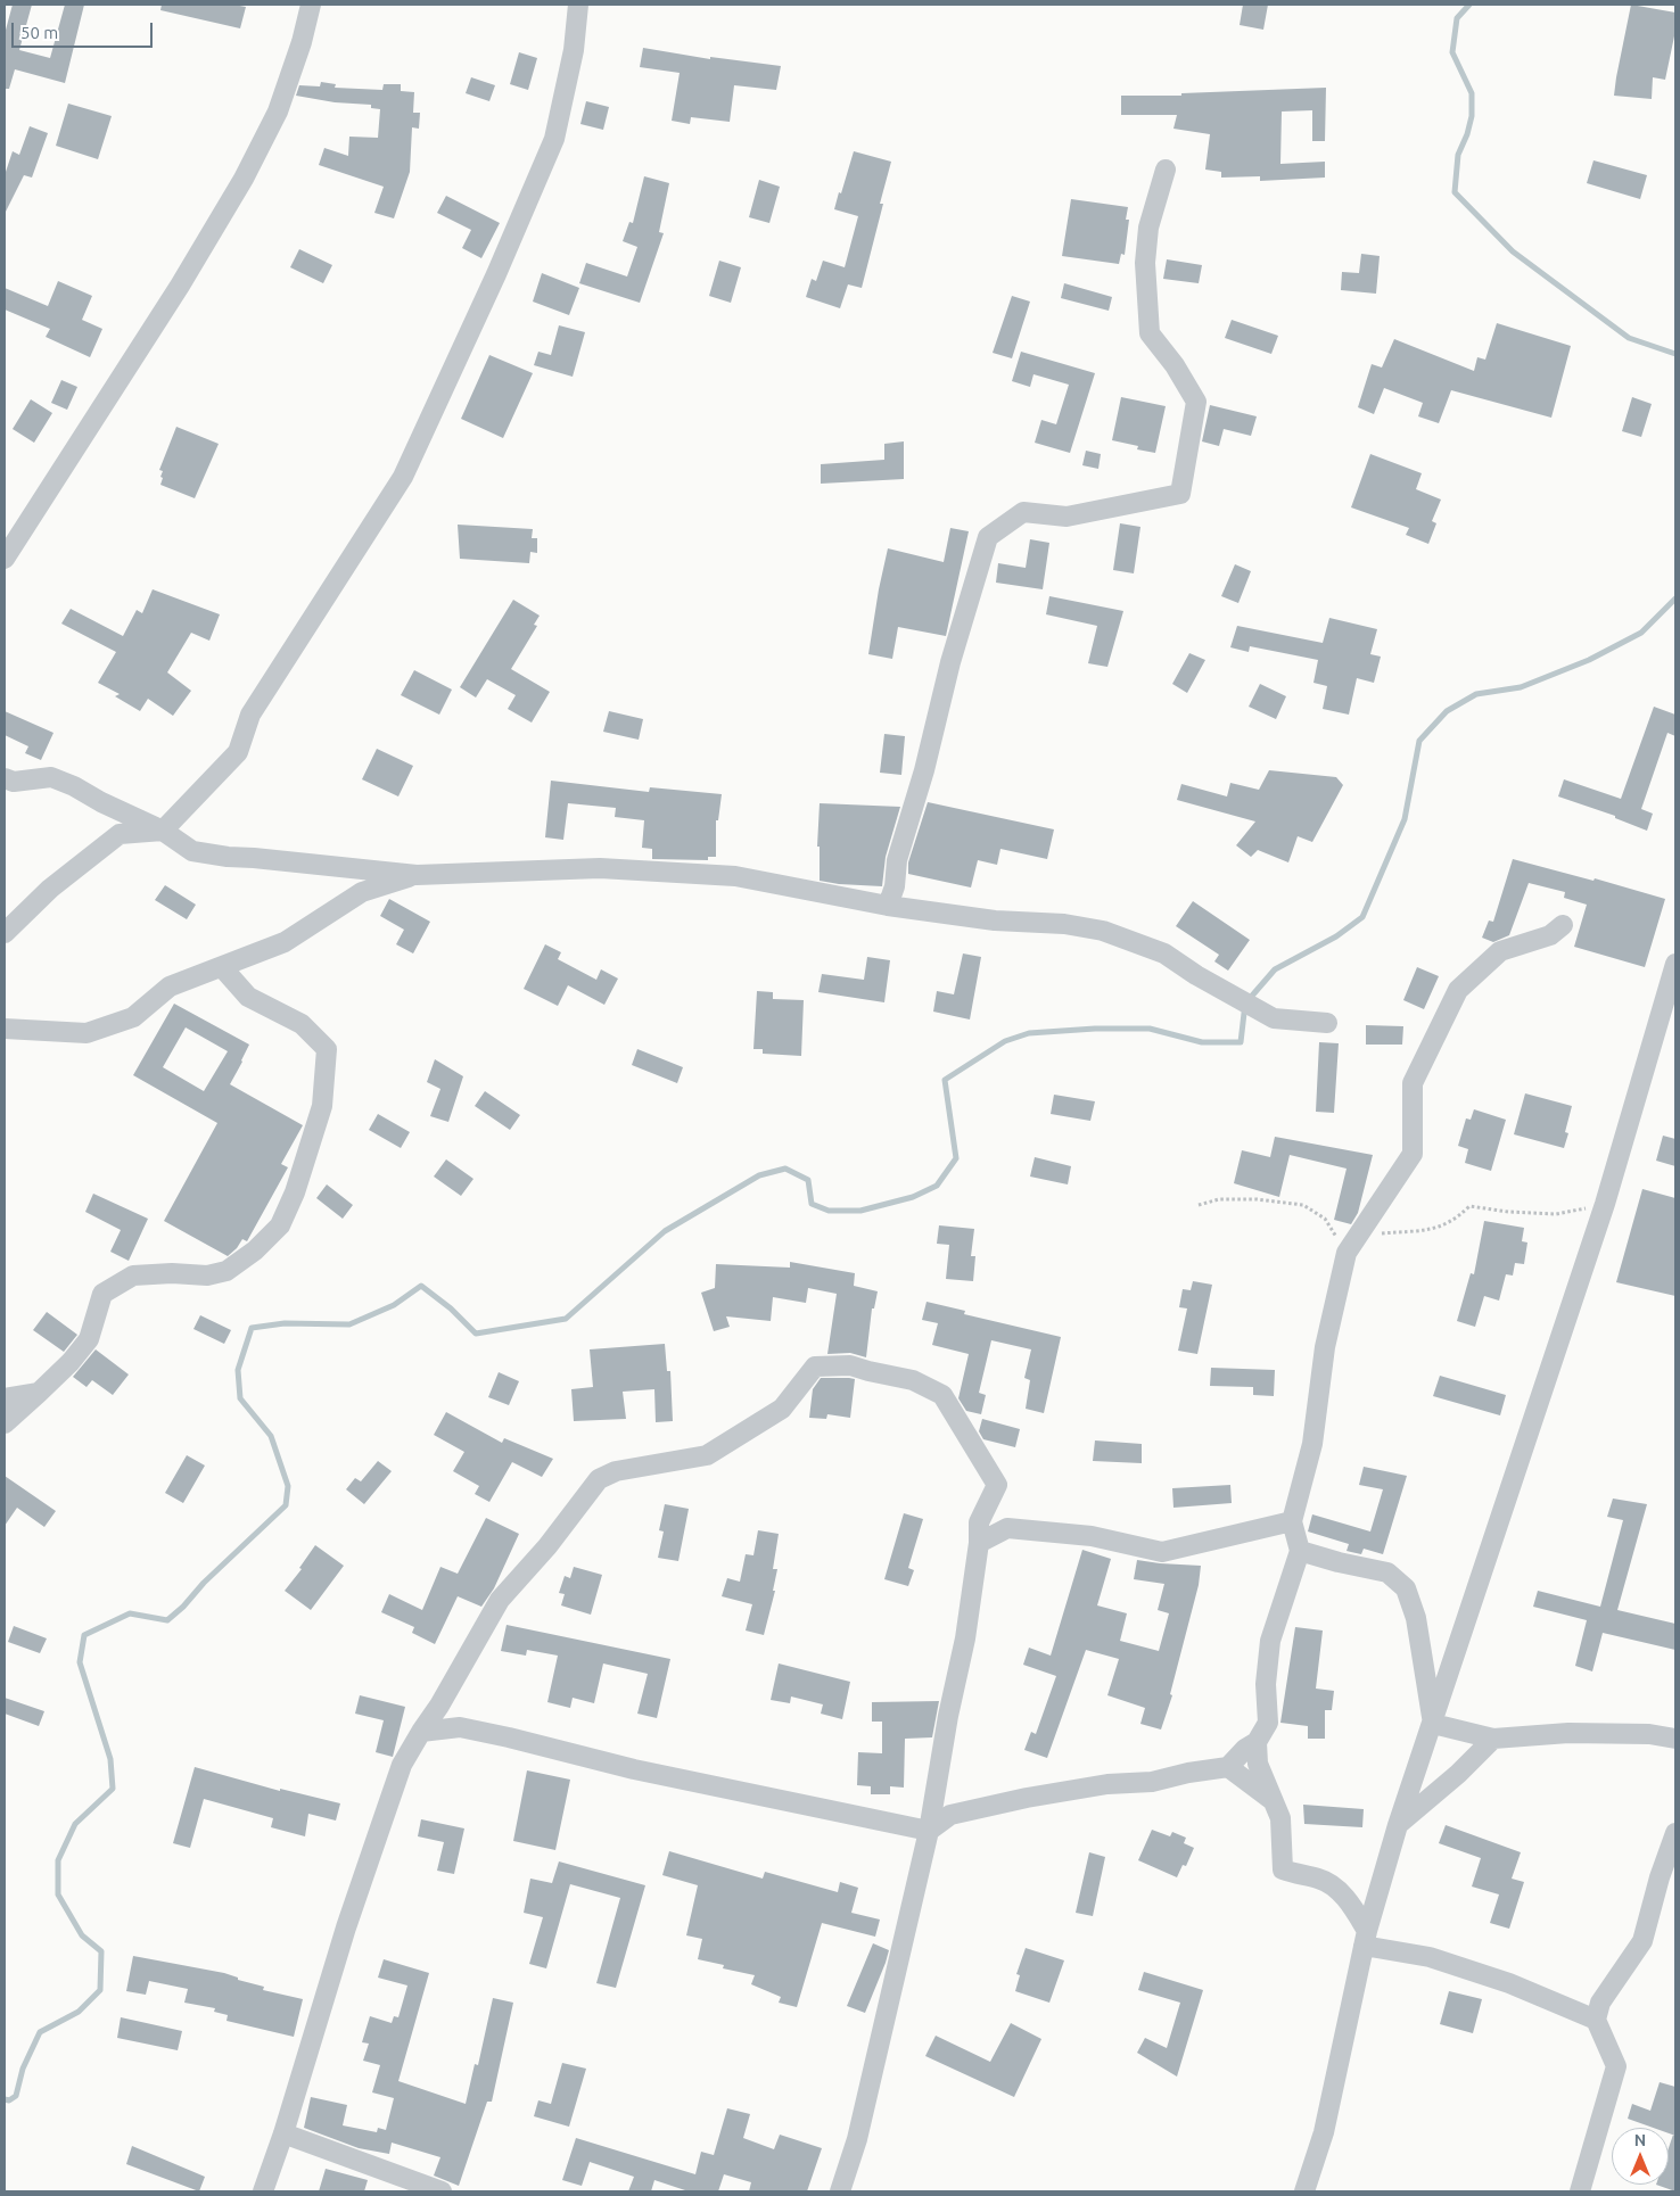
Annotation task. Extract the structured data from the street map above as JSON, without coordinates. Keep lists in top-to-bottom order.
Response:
{
  "scale_bar": "50 m",
  "north": "top"
}
